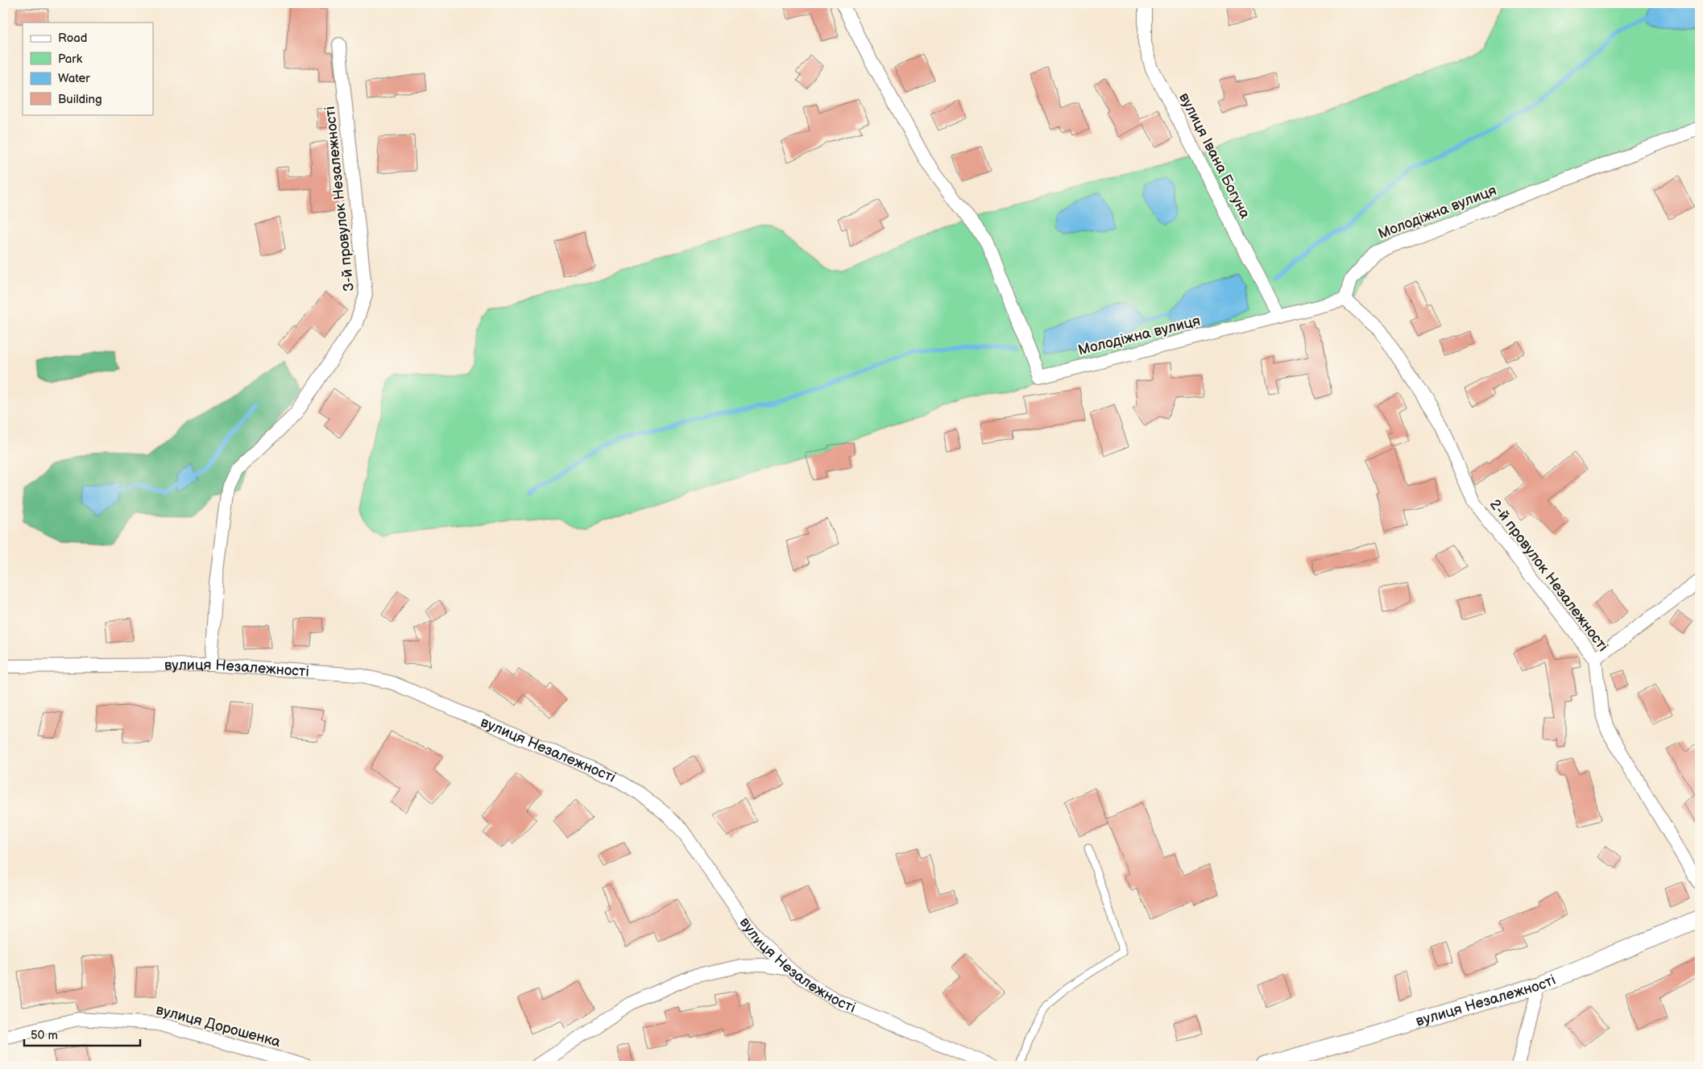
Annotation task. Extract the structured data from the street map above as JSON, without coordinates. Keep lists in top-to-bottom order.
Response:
{
  "streets": {
    "street": [
      "вулиця Івана Богуна",
      "3-й провулок Незалежності",
      "Молодіжна вулиця",
      "2-й провулок Незалежності",
      "вулиця Незалежності",
      "вулиця Дорошенка"
    ]
  },
  "crossings": [
    ["вулиця Івана Богуна", "Молодіжна вулиця"],
    ["3-й провулок Незалежності", "вулиця Незалежності"],
    ["Молодіжна вулиця", "2-й провулок Незалежності"]
  ],
  "legend": [
    "Road",
    "Park",
    "Water",
    "Building"
  ],
  "scale_bar": "50 m"
}
